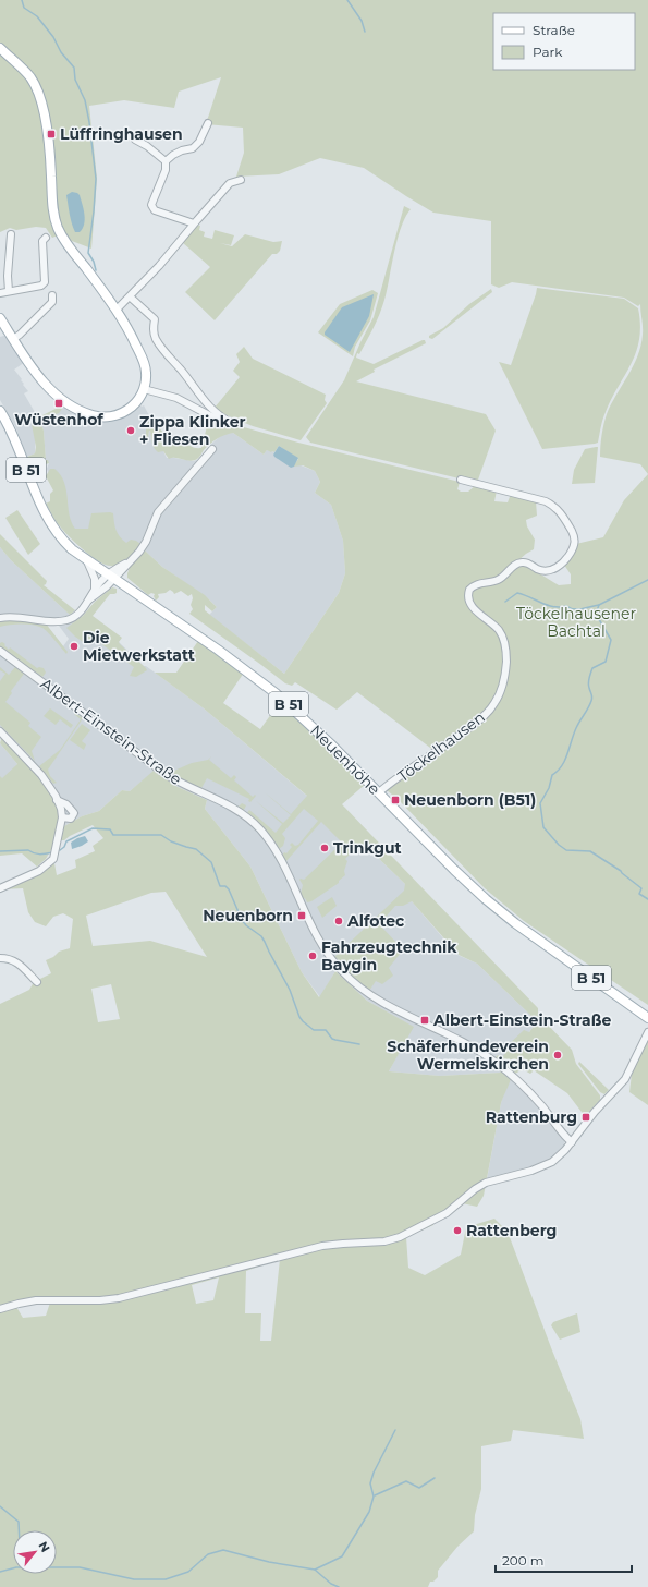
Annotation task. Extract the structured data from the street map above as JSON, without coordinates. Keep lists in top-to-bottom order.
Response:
{
  "streets": {
    "main road": ["B 51", "Neuenhöhe"],
    "street": ["Albert-Einstein-Straße", "Töckelhausen"]
  },
  "crossings": [
    ["Töckelhausen", "Neuenhöhe"]
  ],
  "parks": ["Töckelhausener Bachtal"],
  "places": {
    "transit": [
      "Lüffringhausen",
      "Wüstenhof",
      "Neuenborn (B51)",
      "Neuenborn",
      "Albert-Einstein-Straße",
      "Rattenburg"
    ],
    "other": [
      "Zippa Klinker + Fliesen",
      "Die Mietwerkstatt",
      "Trinkgut",
      "Alfotec",
      "Fahrzeugtechnik Baygin",
      "Schäferhundeverein Wermelskirchen",
      "Rattenberg"
    ]
  },
  "legend": ["Straße", "Park"],
  "scale_bar": "200 m",
  "north": "top right"
}
